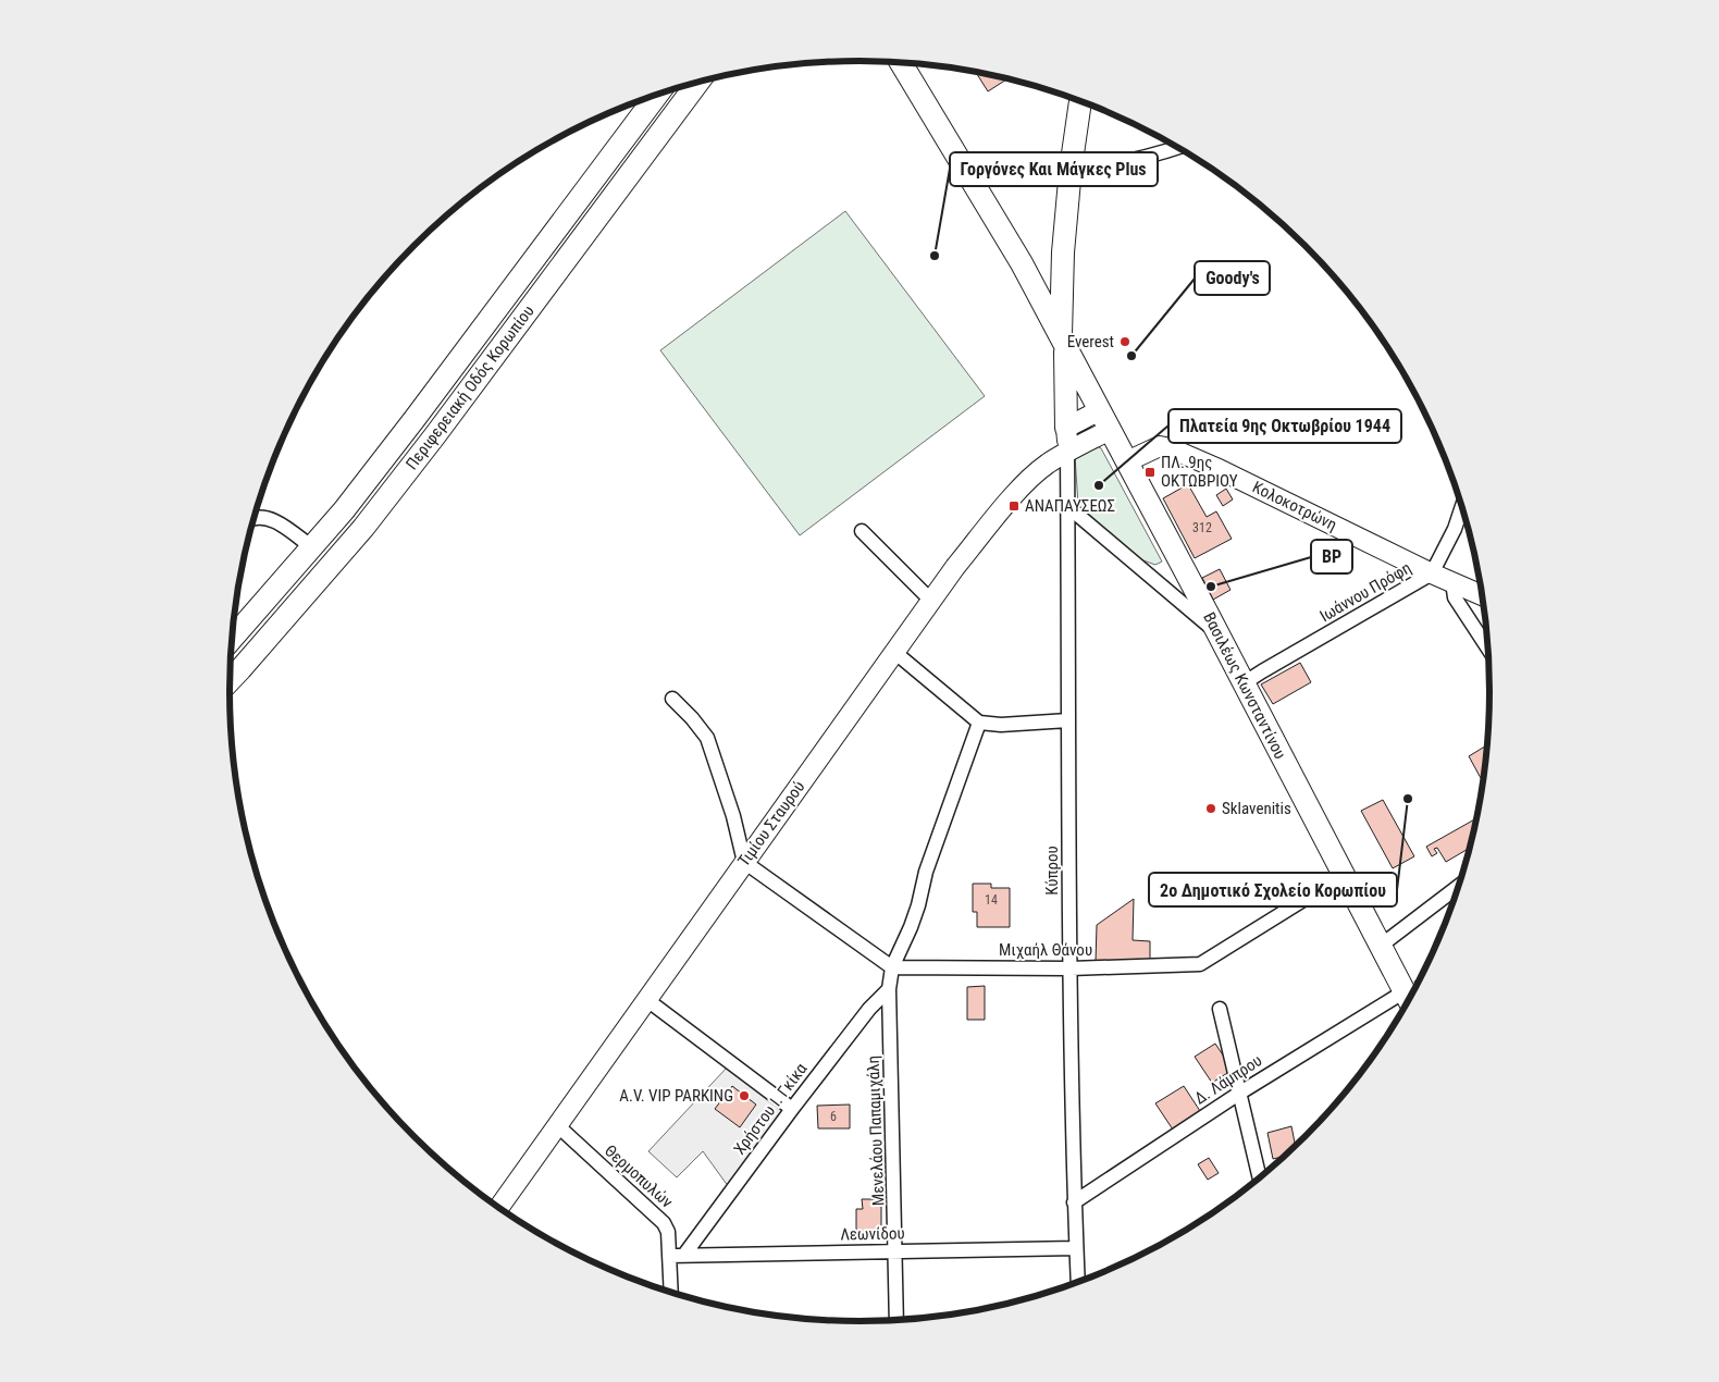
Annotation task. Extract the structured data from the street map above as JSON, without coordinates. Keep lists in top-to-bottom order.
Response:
{
  "streets": {
    "main road": ["Περιφερειακή Οδός Κορωπίου", "Βασιλέως Κωνσταντίνου"],
    "street": [
      "Κολοκοτρώνη",
      "Ιωάννου Πρόφη",
      "Τιμίου Σταυρού",
      "Κύπρου",
      "Μιχαήλ Θάνου",
      "Δ. Λάμπρου",
      "Χρήστου Ι. Γκίκα",
      "Μενελάου Παπαμιχάλη",
      "Θερμοπυλών",
      "Λεωνίδου"
    ]
  },
  "crossings": [
    ["Κολοκοτρώνη", "Ιωάννου Πρόφη"],
    ["Κολοκοτρώνη", "Βασιλέως Κωνσταντίνου"],
    ["Ιωάννου Πρόφη", "Βασιλέως Κωνσταντίνου"],
    ["Βασιλέως Κωνσταντίνου", "Τιμίου Σταυρού"],
    ["Βασιλέως Κωνσταντίνου", "Μιχαήλ Θάνου"],
    ["Τιμίου Σταυρού", "Κύπρου"],
    ["Τιμίου Σταυρού", "Θερμοπυλών"],
    ["Κύπρου", "Μιχαήλ Θάνου"],
    ["Κύπρου", "Δ. Λάμπρου"],
    ["Κύπρου", "Λεωνίδου"],
    ["Μιχαήλ Θάνου", "Μενελάου Παπαμιχάλη"],
    ["Χρήστου Ι. Γκίκα", "Μενελάου Παπαμιχάλη"],
    ["Χρήστου Ι. Γκίκα", "Λεωνίδου"],
    ["Μενελάου Παπαμιχάλη", "Λεωνίδου"],
    ["Θερμοπυλών", "Λεωνίδου"]
  ],
  "places": {
    "other": [
      "Γοργόνες Και Μάγκες Plus",
      "Everest",
      "Goody's",
      "Πλατεία 9ης Οκτωβρίου 1944",
      "BP",
      "2ο Δημοτικό Σχολείο Κορωπίου",
      "Sklavenitis",
      "A.V. VIP PARKING"
    ],
    "transit": ["ΠΛ. 9ης ΟΚΤΩΒΡΙΟΥ", "ΑΝΑΠΑΥΣΕΩΣ"]
  },
  "house_numbers": ["312", "14", "6"]
}
